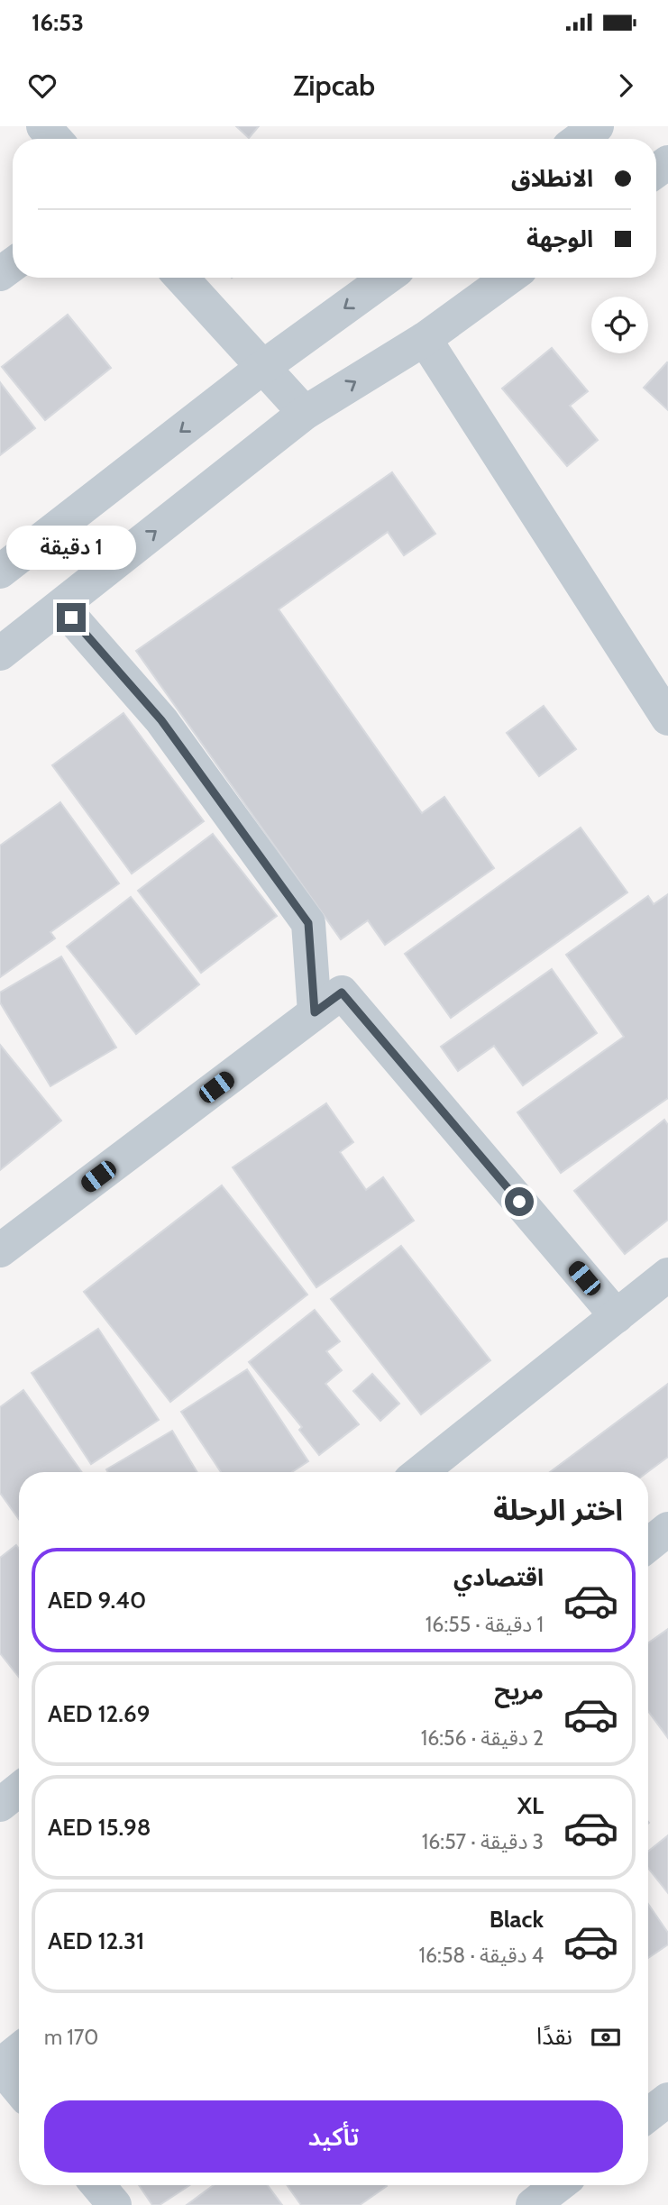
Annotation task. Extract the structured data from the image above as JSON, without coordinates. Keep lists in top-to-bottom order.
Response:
{
  "page": {
    "status": "16:53",
    "header": "Zipcab",
    "banner": ["الانطلاق", "الوجهة"],
    "bubble": "1 دقيقة",
    "heading": "اختر الرحلة",
    "list": [
      {
        "name": "اقتصادي",
        "note": "1 دقيقة · 16:55",
        "value": "AED 9.40"
      },
      {
        "name": "مريح",
        "note": "2 دقيقة · 16:56",
        "value": "AED 12.69"
      },
      {
        "name": "XL",
        "note": "3 دقيقة · 16:57",
        "value": "AED 15.98"
      },
      {
        "name": "Black",
        "note": "4 دقيقة · 16:58",
        "value": "AED 12.31"
      }
    ],
    "pay": ["نقدًا", "170 m"],
    "buttons": "تأكيد"
  }
}
